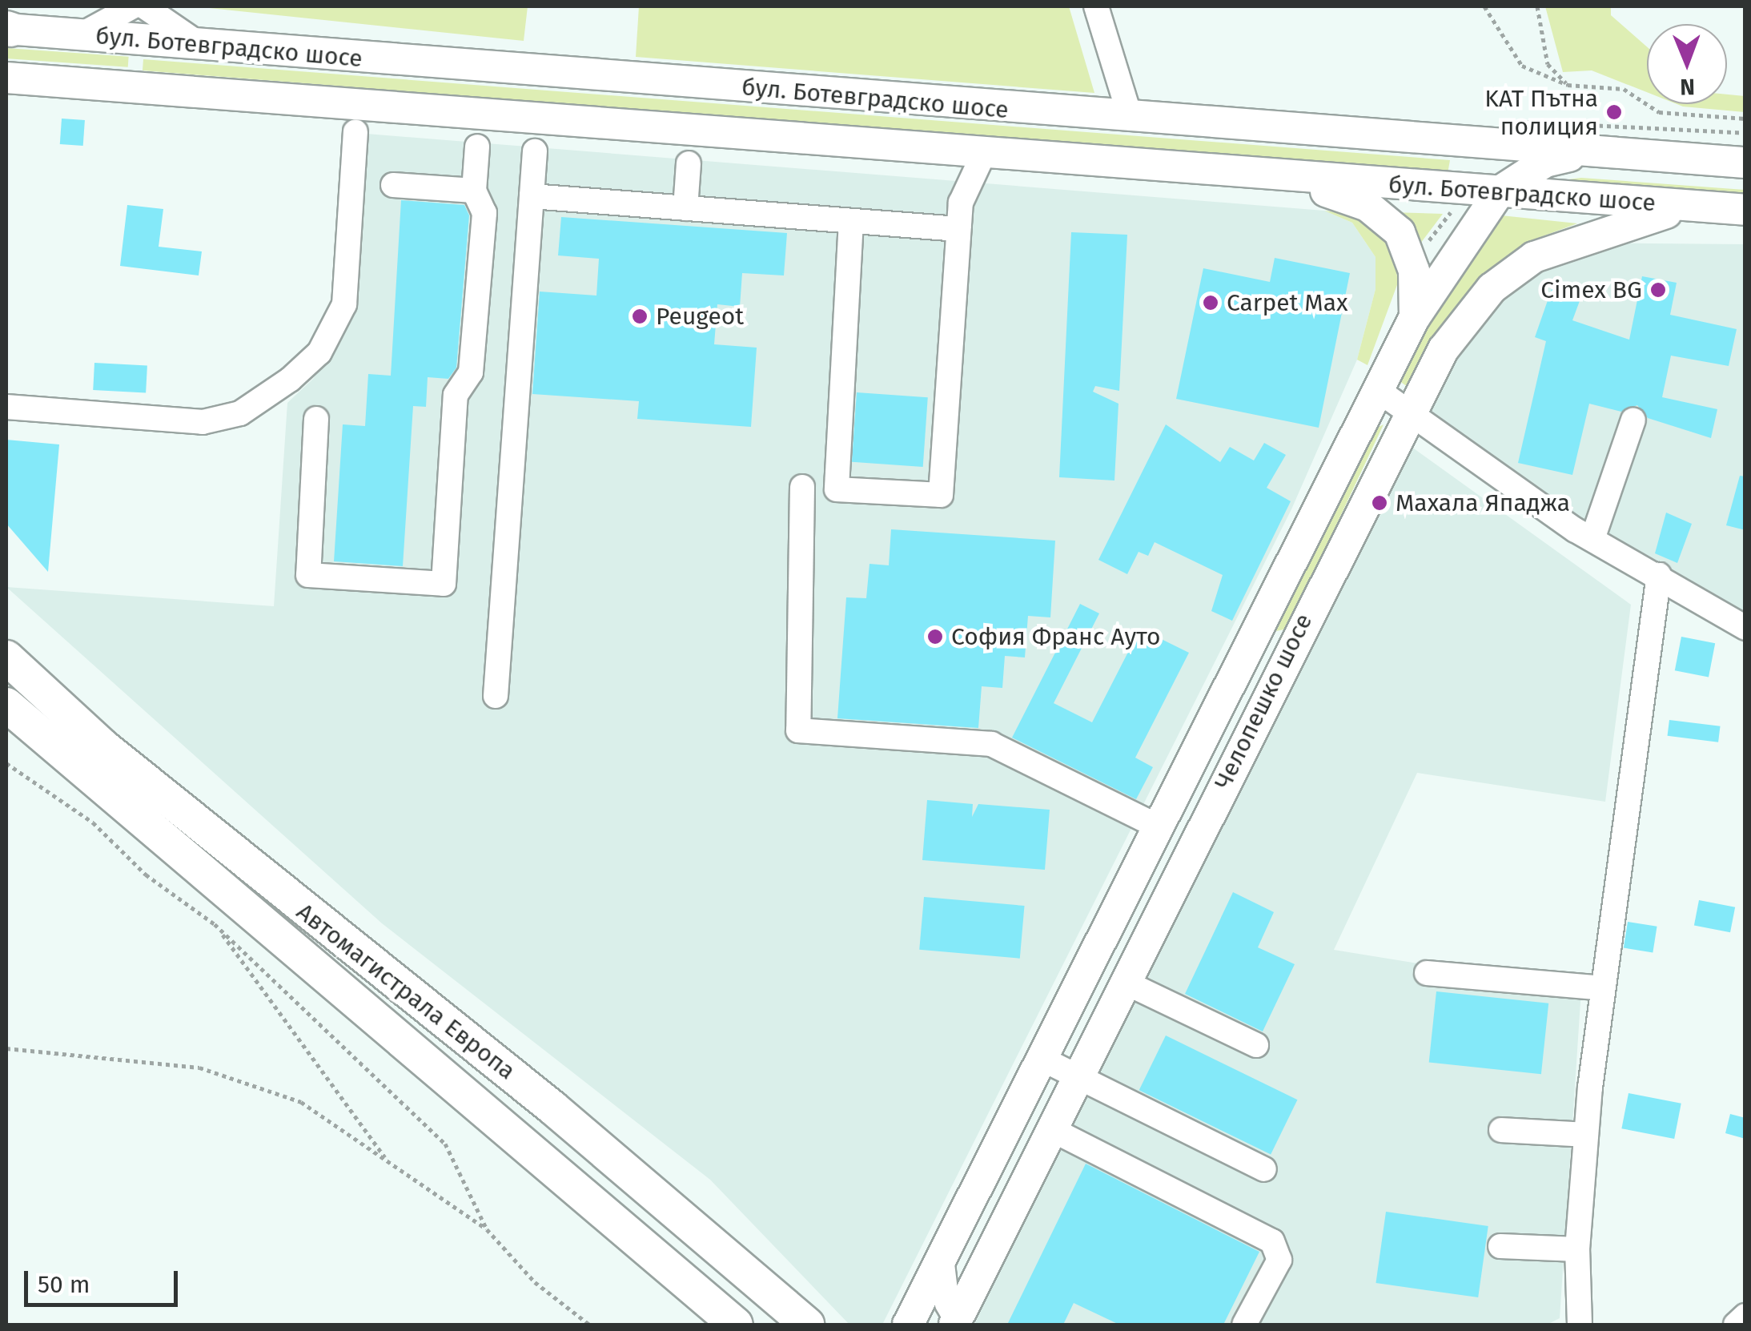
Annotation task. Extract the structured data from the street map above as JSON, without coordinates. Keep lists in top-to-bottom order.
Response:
{
  "streets": {
    "highway": ["Автомагистрала Европа"],
    "main road": ["бул. Ботевградско шосе", "Челопешко шосе"]
  },
  "crossings": [
    ["бул. Ботевградско шосе", "Челопешко шосе"]
  ],
  "places": [
    "KAT Пътна полиция",
    "Cimex BG",
    "Carpet Max",
    "Peugeot",
    "Махала Япаджа",
    "София Франс Ауто"
  ],
  "scale_bar": "50 m",
  "north": "bottom"
}
